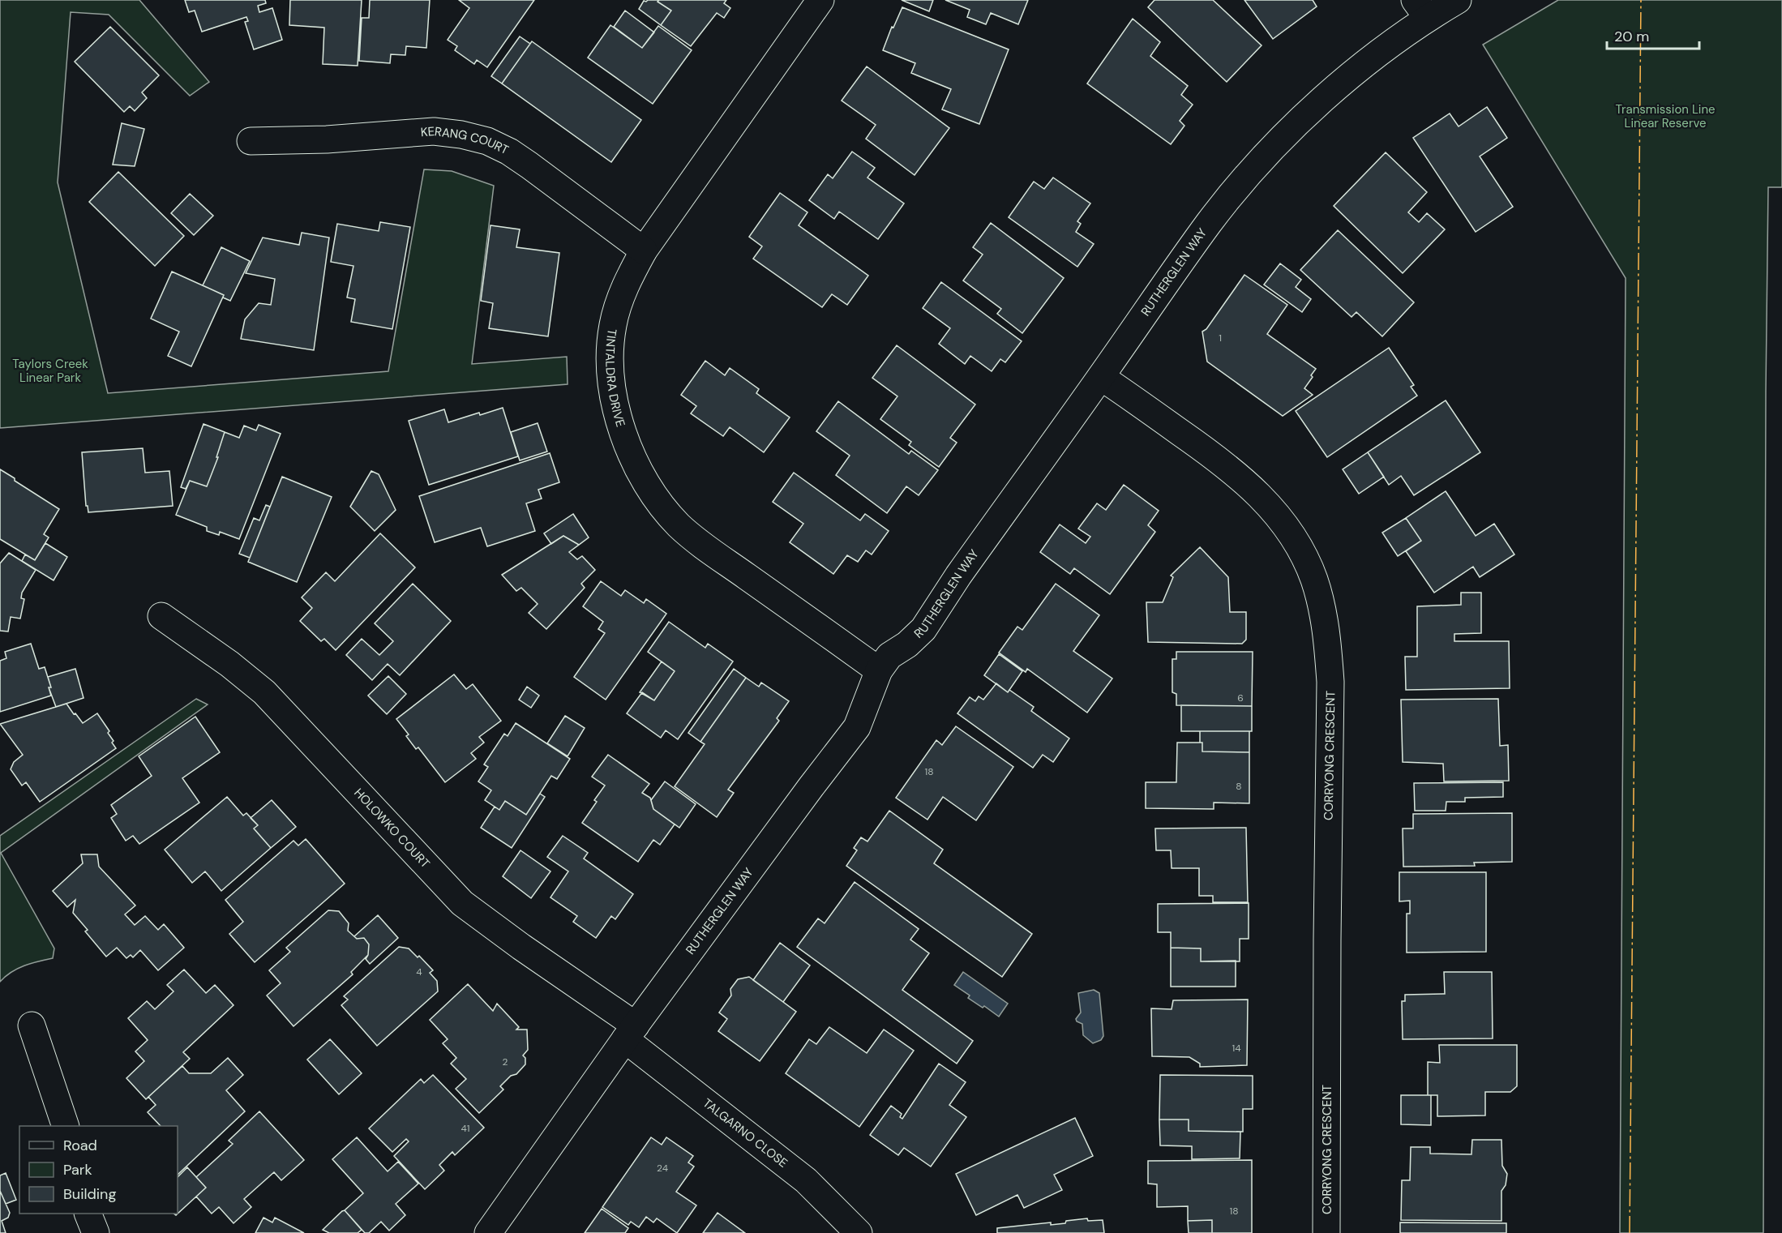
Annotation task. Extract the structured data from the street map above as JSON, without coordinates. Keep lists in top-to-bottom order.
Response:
{
  "streets": {
    "street": [
      "KERANG COURT",
      "RUTHERGLEN WAY",
      "TINTALDRA DRIVE",
      "CORRYONG CRESCENT",
      "HOLOWKO COURT",
      "TALGARNO CLOSE"
    ]
  },
  "crossings": [
    ["KERANG COURT", "TINTALDRA DRIVE"],
    ["RUTHERGLEN WAY", "TINTALDRA DRIVE"],
    ["RUTHERGLEN WAY", "CORRYONG CRESCENT"],
    ["RUTHERGLEN WAY", "HOLOWKO COURT"],
    ["RUTHERGLEN WAY", "TALGARNO CLOSE"],
    ["HOLOWKO COURT", "TALGARNO CLOSE"]
  ],
  "parks": ["Transmission Line Linear Reserve", "Taylors Creek Linear Park"],
  "house_numbers": [
    "1",
    "6",
    "18",
    "8",
    "4",
    "14",
    "2",
    "41",
    "24",
    "18"
  ],
  "legend": ["Road", "Park", "Building"],
  "scale_bar": "20 m"
}
